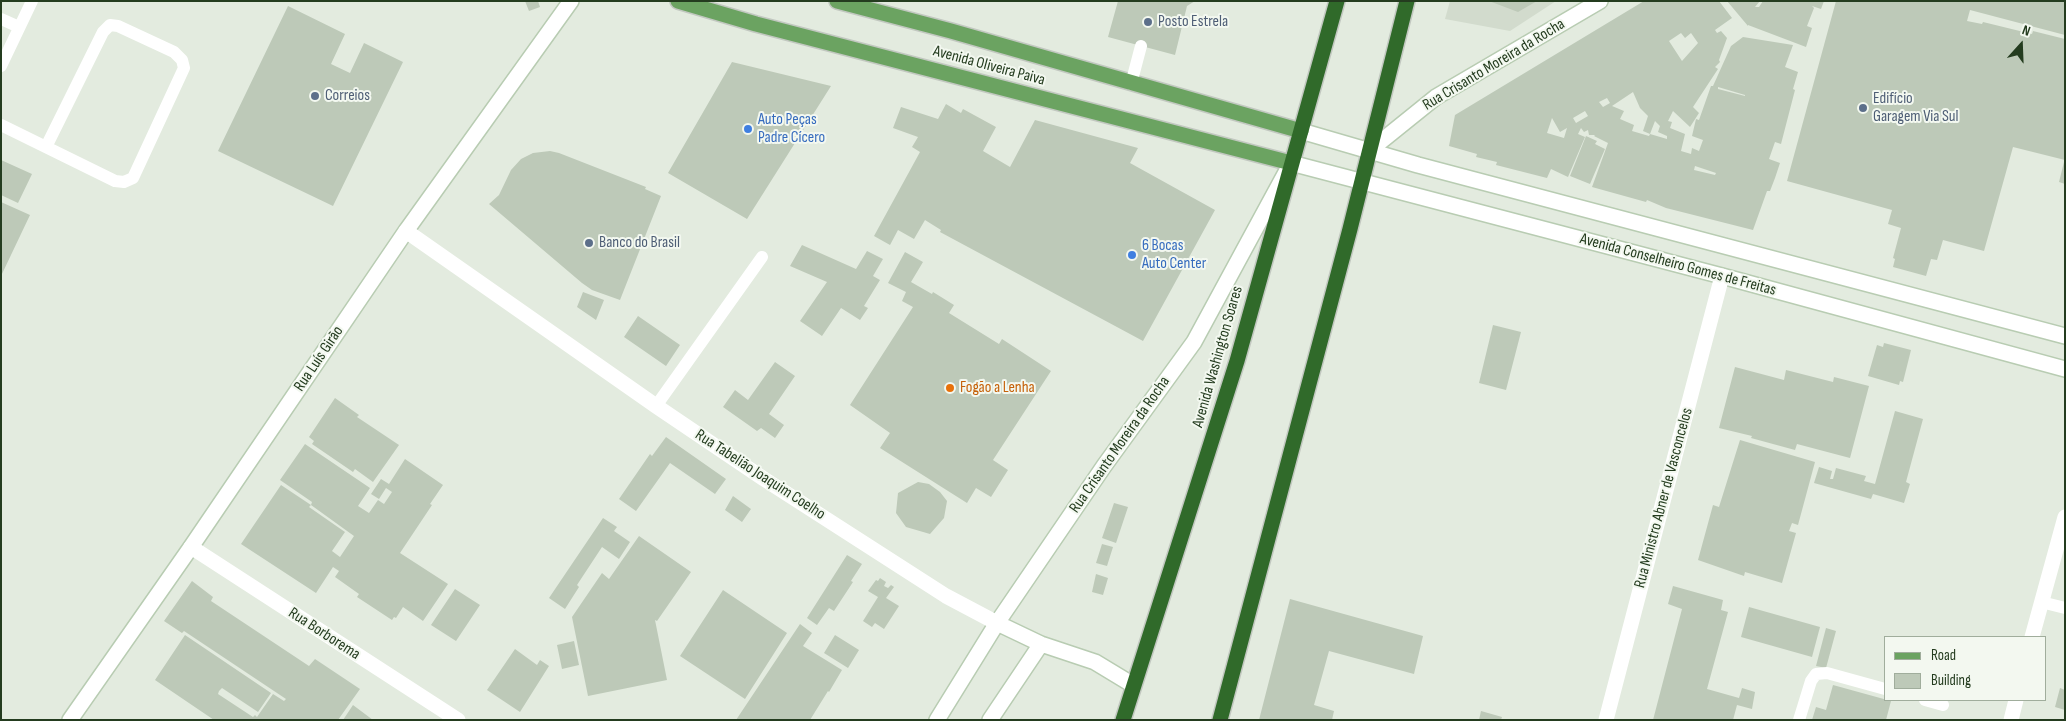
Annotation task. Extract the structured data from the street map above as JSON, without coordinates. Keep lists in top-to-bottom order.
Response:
{
  "streets": {
    "highway": ["Avenida Washington Soares"],
    "main road": ["Avenida Oliveira Paiva"],
    "street": [
      "Rua Crisanto Moreira da Rocha",
      "Avenida Conselheiro Gomes de Freitas",
      "Rua Luís Girão",
      "Rua Tabelião Joaquim Coelho",
      "Rua Ministro Abner de Vasconcelos",
      "Rua Borborema"
    ]
  },
  "crossings": [
    ["Rua Crisanto Moreira da Rocha", "Avenida Oliveira Paiva"],
    ["Rua Crisanto Moreira da Rocha", "Avenida Conselheiro Gomes de Freitas"],
    ["Rua Crisanto Moreira da Rocha", "Avenida Washington Soares"],
    ["Rua Crisanto Moreira da Rocha", "Rua Tabelião Joaquim Coelho"],
    ["Avenida Oliveira Paiva", "Avenida Conselheiro Gomes de Freitas"],
    ["Avenida Oliveira Paiva", "Avenida Washington Soares"],
    ["Avenida Conselheiro Gomes de Freitas", "Avenida Washington Soares"],
    ["Avenida Conselheiro Gomes de Freitas", "Rua Ministro Abner de Vasconcelos"],
    ["Avenida Washington Soares", "Rua Tabelião Joaquim Coelho"],
    ["Rua Luís Girão", "Rua Tabelião Joaquim Coelho"],
    ["Rua Luís Girão", "Rua Borborema"]
  ],
  "places": [
    "Posto Estrela",
    "Correios",
    "Edifício Garagem Via Sul",
    "Auto Peças Padre Cícero",
    "Banco do Brasil",
    "6 Bocas Auto Center",
    "Fogão a Lenha"
  ],
  "legend": ["Road", "Building"],
  "north": "top"
}
